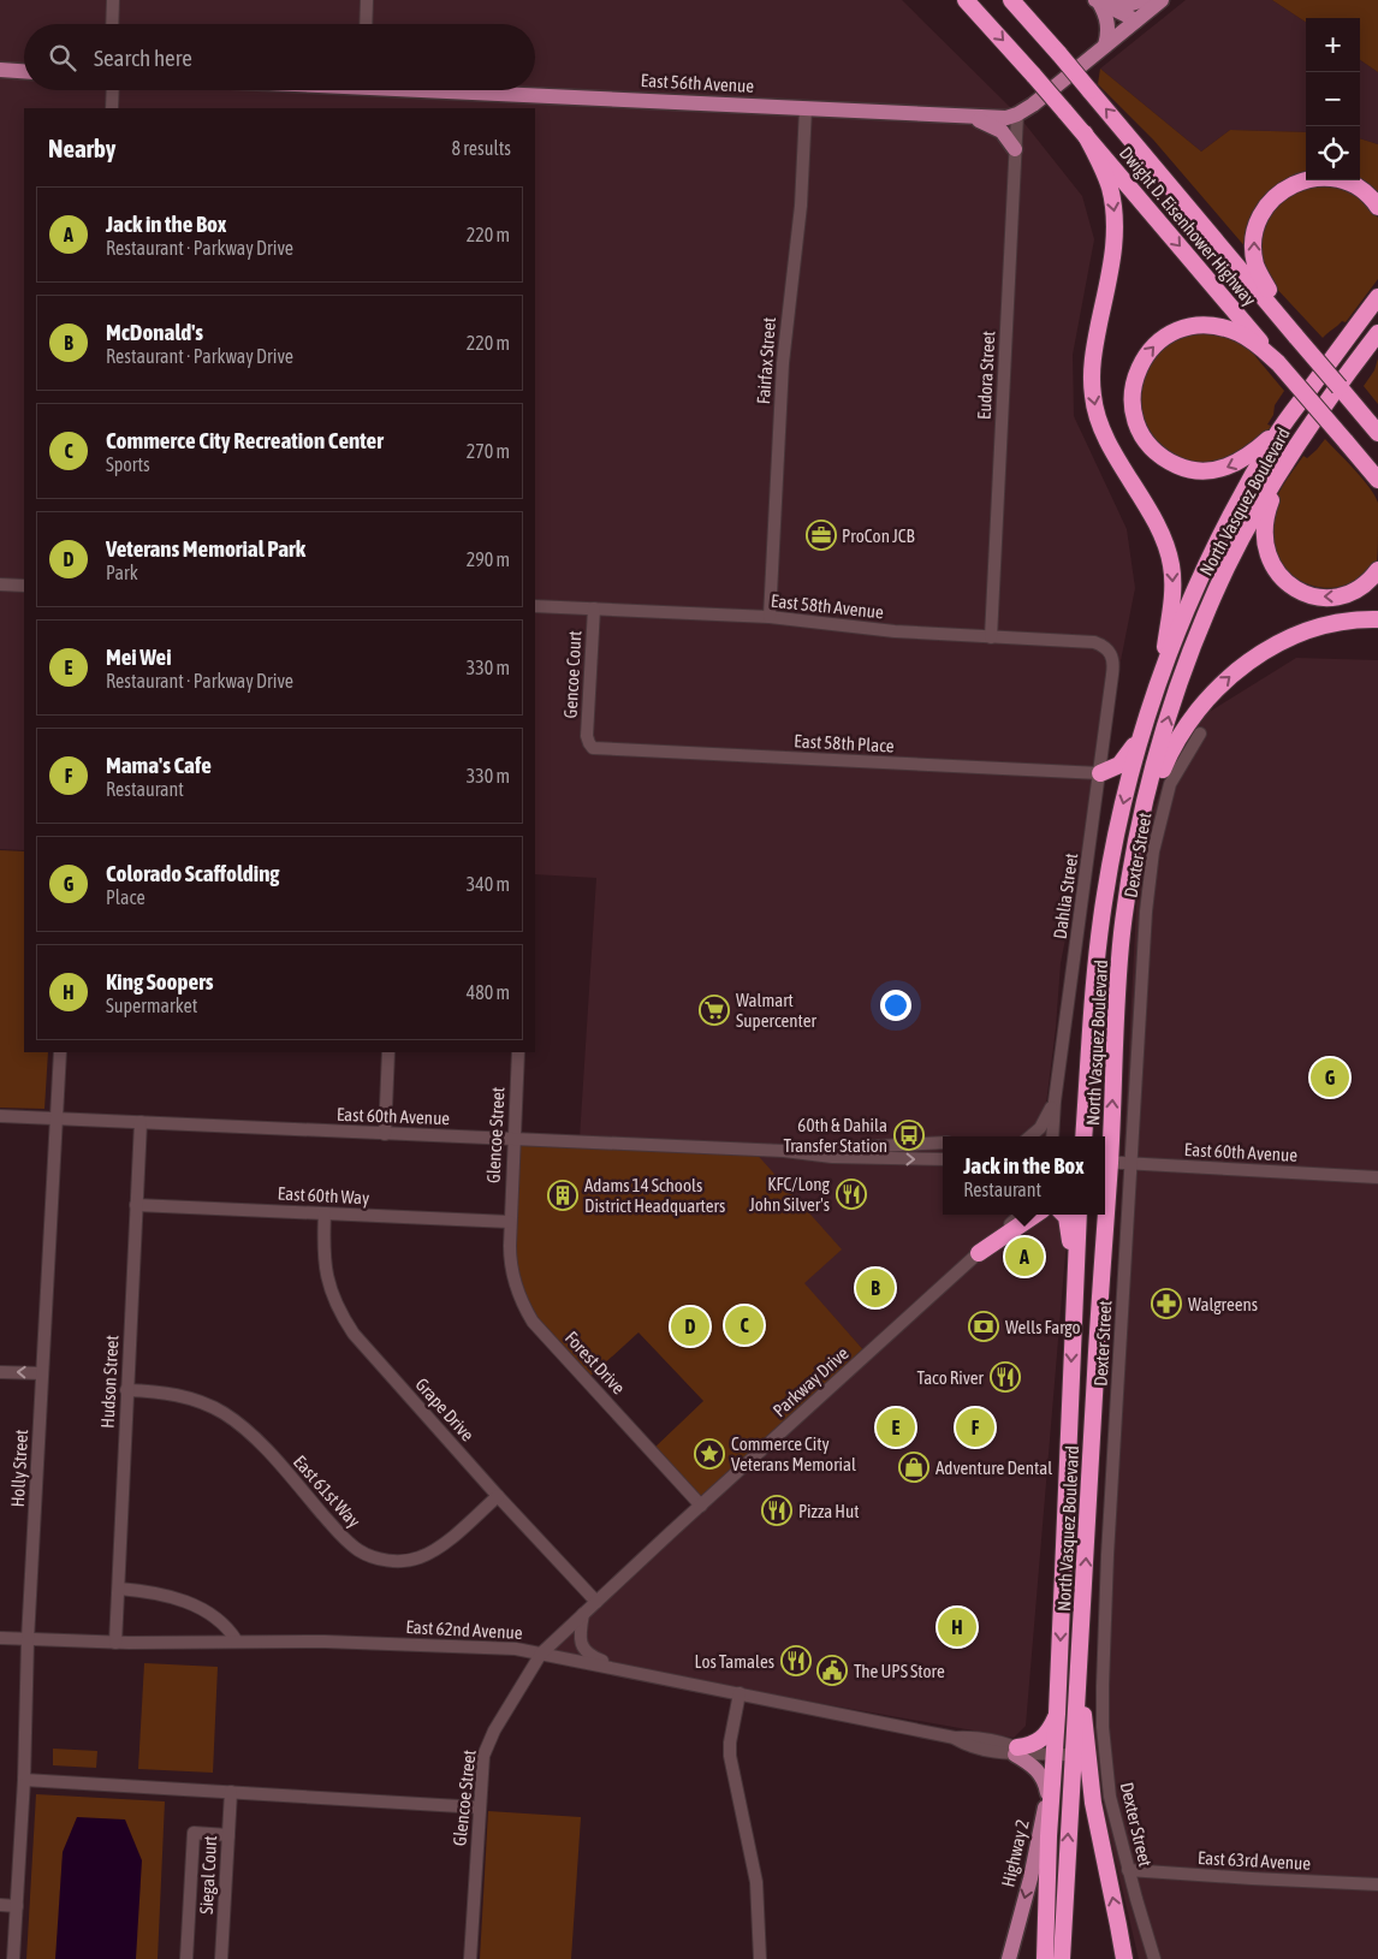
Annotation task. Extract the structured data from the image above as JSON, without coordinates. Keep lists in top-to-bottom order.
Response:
{
  "streets": {
    "highway": ["Dwight D. Eisenhower Highway", "North Vasquez Boulevard"],
    "main road": ["East 56th Avenue", "Highway 2"],
    "street": [
      "Fairfax Street",
      "Eudora Street",
      "East 58th Avenue",
      "Gencoe Court",
      "East 58th Place",
      "Dexter Street",
      "Dahlia Street",
      "East 60th Avenue",
      "Glencoe Street",
      "East 60th Way",
      "Forest Drive",
      "Hudson Street",
      "Parkway Drive",
      "Grape Drive",
      "Holly Street",
      "East 61st Way",
      "East 62nd Avenue",
      "East 63rd Avenue",
      "Siegal Court"
    ]
  },
  "crossings": [
    ["East 56th Avenue", "Fairfax Street"],
    ["East 56th Avenue", "Eudora Street"],
    ["Fairfax Street", "East 58th Avenue"],
    ["Eudora Street", "East 58th Avenue"],
    ["North Vasquez Boulevard", "East 60th Avenue"],
    ["North Vasquez Boulevard", "East 62nd Avenue"],
    ["North Vasquez Boulevard", "Highway 2"],
    ["East 58th Avenue", "Gencoe Court"],
    ["East 58th Avenue", "Dahlia Street"],
    ["Gencoe Court", "East 58th Place"],
    ["East 58th Place", "Dahlia Street"],
    ["Dexter Street", "East 60th Avenue"],
    ["Dexter Street", "East 63rd Avenue"],
    ["East 60th Avenue", "Glencoe Street"],
    ["East 60th Avenue", "Hudson Street"],
    ["East 60th Avenue", "Holly Street"],
    ["Glencoe Street", "East 60th Way"],
    ["Glencoe Street", "Forest Drive"],
    ["Glencoe Street", "Parkway Drive"],
    ["Glencoe Street", "East 62nd Avenue"],
    ["East 60th Way", "Forest Drive"],
    ["East 60th Way", "Hudson Street"],
    ["East 60th Way", "Grape Drive"],
    ["Forest Drive", "Parkway Drive"],
    ["Hudson Street", "East 61st Way"],
    ["Hudson Street", "East 62nd Avenue"],
    ["Parkway Drive", "Grape Drive"],
    ["Parkway Drive", "East 62nd Avenue"],
    ["Grape Drive", "East 61st Way"],
    ["Holly Street", "East 62nd Avenue"],
    ["East 62nd Avenue", "Highway 2"]
  ],
  "one_way": ["Highway 2"],
  "places": {
    "office": ["ProCon JCB"],
    "supermarket": ["Walmart Supercenter"],
    "bus stop": ["60th & Dahila Transfer Station"],
    "restaurant": [
      "KFC/Long John Silver's",
      "Taco River",
      "Pizza Hut",
      "Los Tamales"
    ],
    "building": ["Adams 14 Schools District Headquarters"],
    "pharmacy": ["Walgreens"],
    "bank": ["Wells Fargo"],
    "place": ["Commerce City Veterans Memorial"],
    "shop": ["Adventure Dental"],
    "public building": ["The UPS Store"]
  },
  "page": {
    "map_buttons": ["+", "−"],
    "search": "Search here",
    "heading": ["Nearby", "8 results"],
    "list": [
      {
        "mark": "A",
        "name": "Jack in the Box",
        "note": "Restaurant · Parkway Drive",
        "value": "220 m"
      },
      {
        "mark": "B",
        "name": "McDonald's",
        "note": "Restaurant · Parkway Drive",
        "value": "220 m"
      },
      {
        "mark": "C",
        "name": "Commerce City Recreation Center",
        "note": "Sports",
        "value": "270 m"
      },
      {
        "mark": "D",
        "name": "Veterans Memorial Park",
        "note": "Park",
        "value": "290 m"
      },
      {
        "mark": "E",
        "name": "Mei Wei",
        "note": "Restaurant · Parkway Drive",
        "value": "330 m"
      },
      {
        "mark": "F",
        "name": "Mama's Cafe",
        "note": "Restaurant",
        "value": "330 m"
      },
      {
        "mark": "G",
        "name": "Colorado Scaffolding",
        "note": "Place",
        "value": "340 m"
      },
      {
        "mark": "H",
        "name": "King Soopers",
        "note": "Supermarket",
        "value": "480 m"
      }
    ],
    "pins": [
      "G",
      "A",
      "B",
      "C",
      "D",
      "E",
      "F",
      "H"
    ],
    "popup": ["Jack in the Box", "Restaurant"]
  }
}
